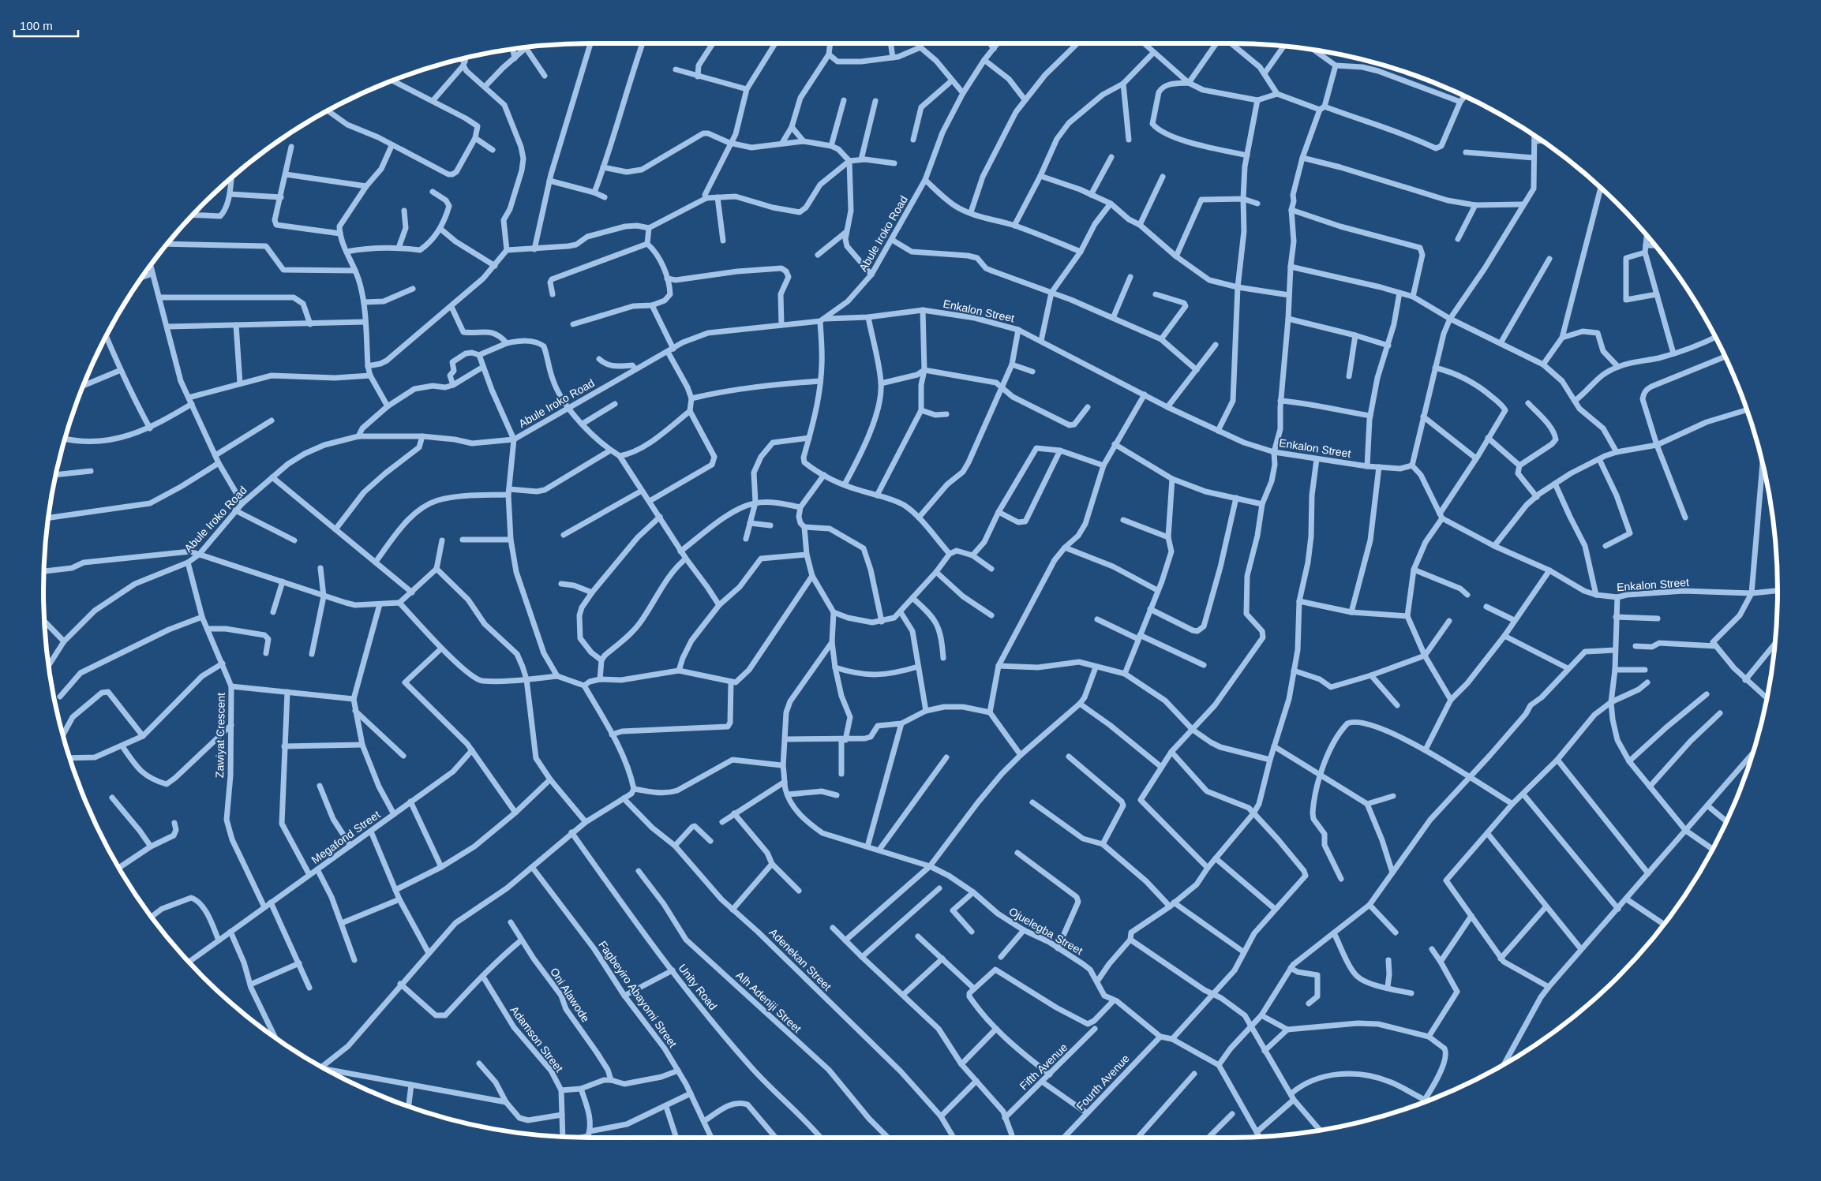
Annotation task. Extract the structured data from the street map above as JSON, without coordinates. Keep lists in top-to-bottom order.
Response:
{
  "streets": {
    "street": [
      "Abule Iroko Road",
      "Enkalon Street",
      "Zawiyat Crescent",
      "Megafond Street",
      "Ojuelegba Street",
      "Adenekan Street",
      "Unity Road",
      "Fagbeyiro Abayomi Street",
      "Oni Alawode",
      "Alh Adeniji Street",
      "Adamson Street",
      "Fifth Avenue",
      "Fourth Avenue"
    ]
  },
  "crossings": [
    ["Abule Iroko Road", "Enkalon Street"],
    ["Abule Iroko Road", "Zawiyat Crescent"],
    ["Zawiyat Crescent", "Megafond Street"],
    ["Ojuelegba Street", "Fourth Avenue"]
  ],
  "scale_bar": "100 m"
}
